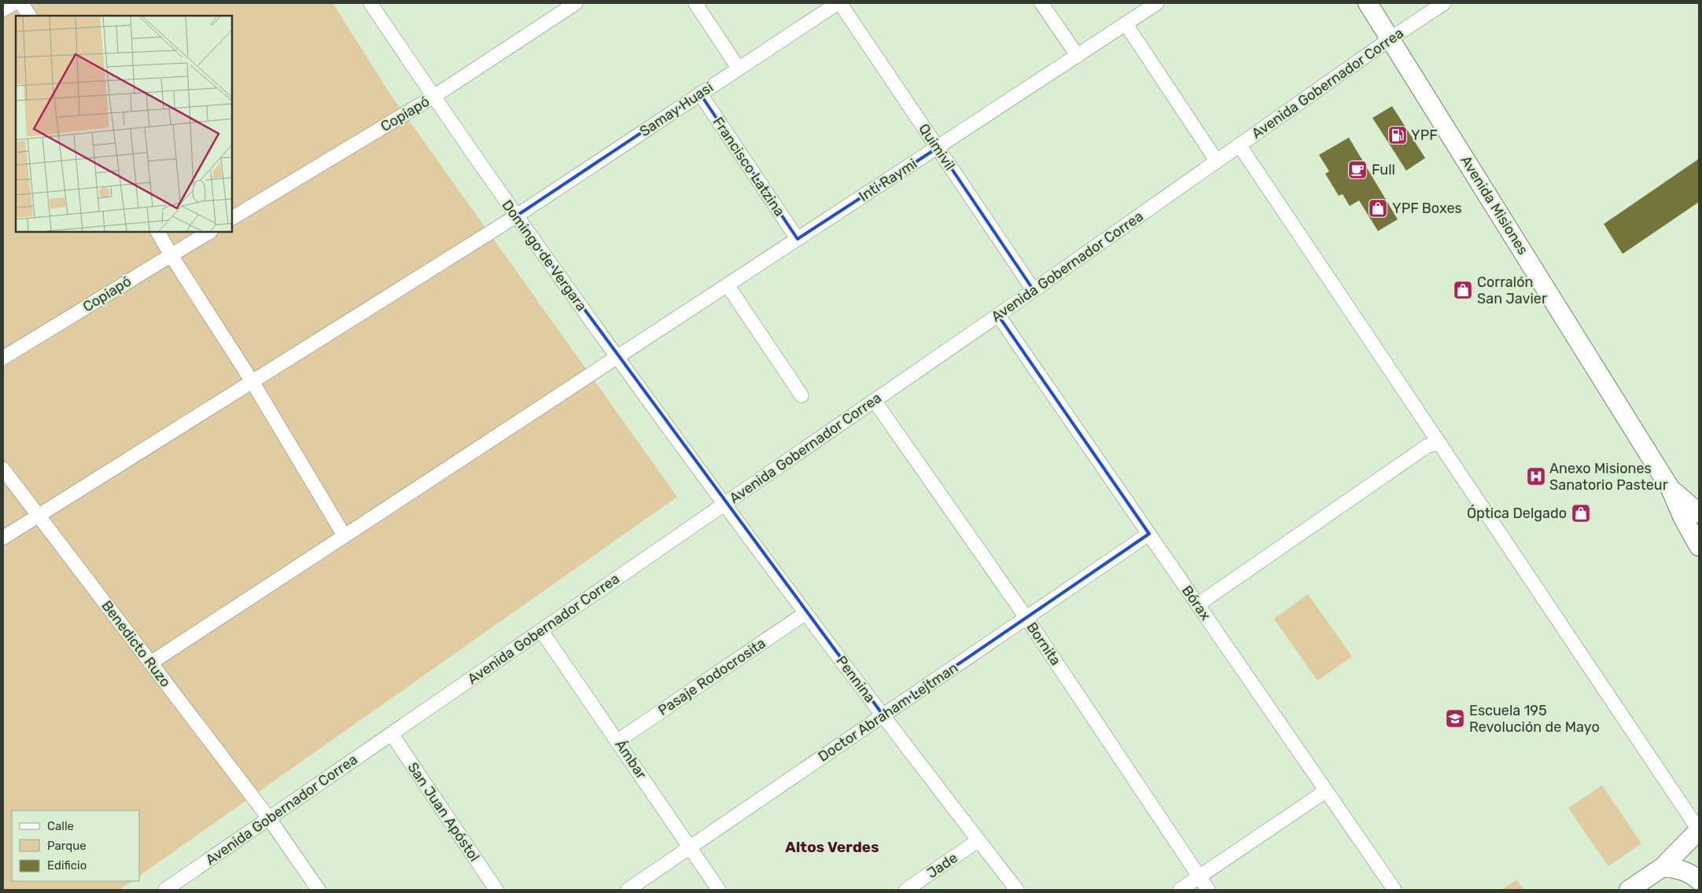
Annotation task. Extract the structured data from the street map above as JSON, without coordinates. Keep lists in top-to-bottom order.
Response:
{
  "streets": {
    "main road": ["Avenida Misiones"],
    "street": [
      "Avenida Gobernador Correa",
      "Samay Huasi",
      "Copiapó",
      "Quimivil",
      "Francisco Latzina",
      "Inti Raymi",
      "Domingo de Vergara",
      "Bórax",
      "Benedicto Ruzo",
      "Bornita",
      "Pasaje Rodocrosita",
      "Pennina",
      "Doctor Abraham Lejtman",
      "Ámbar",
      "San Juan Apóstol",
      "Jade"
    ]
  },
  "crossings": [
    ["Avenida Gobernador Correa", "Quimivil"],
    ["Avenida Gobernador Correa", "Avenida Misiones"],
    ["Avenida Gobernador Correa", "Domingo de Vergara"],
    ["Avenida Gobernador Correa", "Bórax"],
    ["Avenida Gobernador Correa", "Benedicto Ruzo"],
    ["Avenida Gobernador Correa", "Bornita"],
    ["Avenida Gobernador Correa", "Pennina"],
    ["Avenida Gobernador Correa", "Ámbar"],
    ["Avenida Gobernador Correa", "San Juan Apóstol"],
    ["Samay Huasi", "Quimivil"],
    ["Samay Huasi", "Francisco Latzina"],
    ["Samay Huasi", "Domingo de Vergara"],
    ["Samay Huasi", "Benedicto Ruzo"],
    ["Copiapó", "Domingo de Vergara"],
    ["Quimivil", "Inti Raymi"],
    ["Francisco Latzina", "Inti Raymi"],
    ["Inti Raymi", "Domingo de Vergara"],
    ["Inti Raymi", "Benedicto Ruzo"],
    ["Domingo de Vergara", "Pennina"],
    ["Bórax", "Doctor Abraham Lejtman"],
    ["Bornita", "Doctor Abraham Lejtman"],
    ["Pasaje Rodocrosita", "Pennina"],
    ["Pasaje Rodocrosita", "Ámbar"],
    ["Pennina", "Doctor Abraham Lejtman"],
    ["Pennina", "Jade"],
    ["Doctor Abraham Lejtman", "Ámbar"]
  ],
  "districts": ["Altos Verdes"],
  "places": {
    "fuel station": ["YPF"],
    "cafe": ["Full"],
    "shop": ["YPF Boxes", "Corralón San Javier", "Óptica Delgado"],
    "hospital": ["Anexo Misiones Sanatorio Pasteur"],
    "school or university": ["Escuela 195 Revolución de Mayo"]
  },
  "legend": ["Calle", "Parque", "Edificio"]
}
